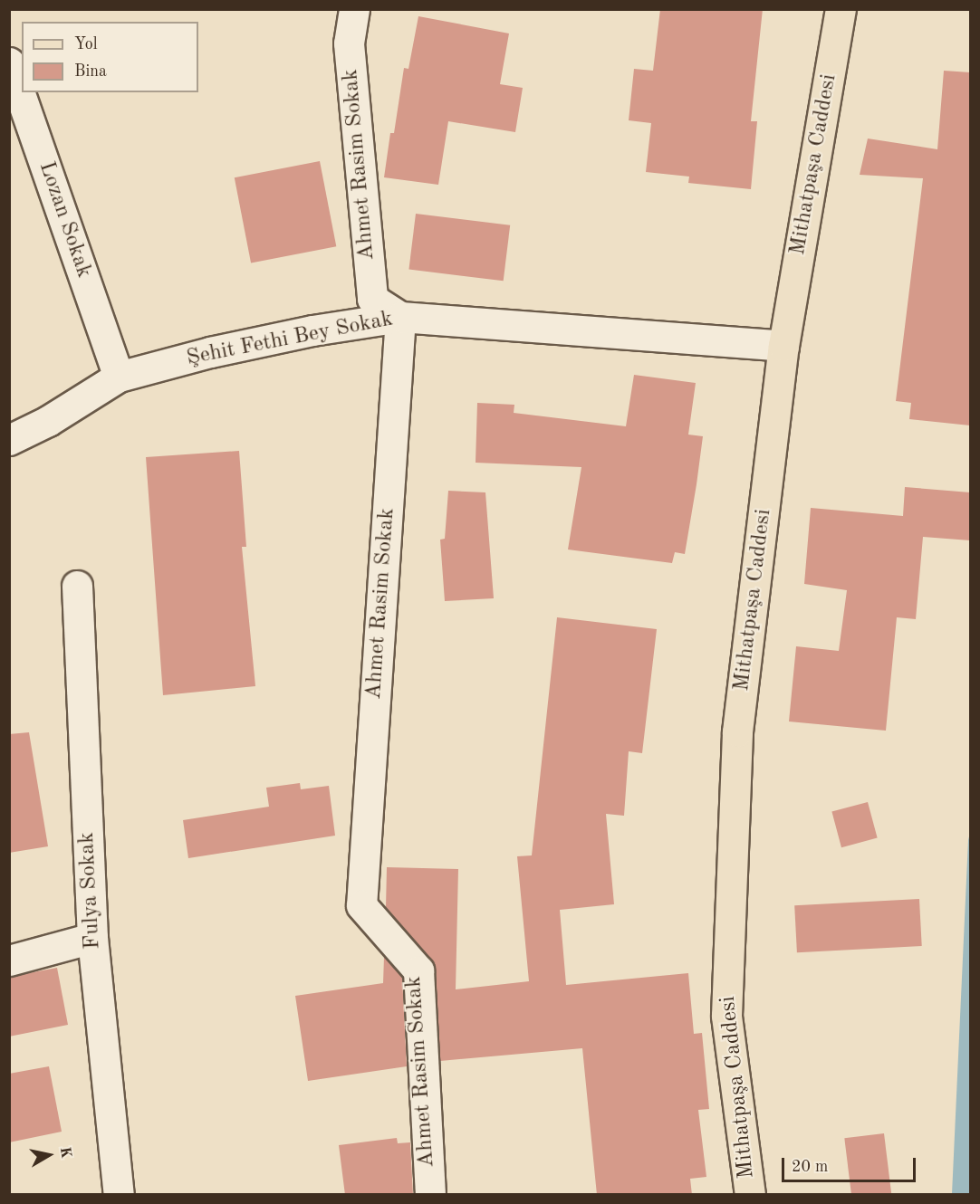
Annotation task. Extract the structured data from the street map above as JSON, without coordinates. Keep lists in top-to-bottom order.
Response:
{
  "streets": {
    "main road": ["Mithatpaşa Caddesi"],
    "street": [
      "Ahmet Rasim Sokak",
      "Lozan Sokak",
      "Şehit Fethi Bey Sokak",
      "Fulya Sokak"
    ]
  },
  "crossings": [
    ["Ahmet Rasim Sokak", "Şehit Fethi Bey Sokak"],
    ["Mithatpaşa Caddesi", "Şehit Fethi Bey Sokak"],
    ["Lozan Sokak", "Şehit Fethi Bey Sokak"]
  ],
  "legend": ["Yol", "Bina"],
  "scale_bar": "20 m",
  "north": "right"
}
